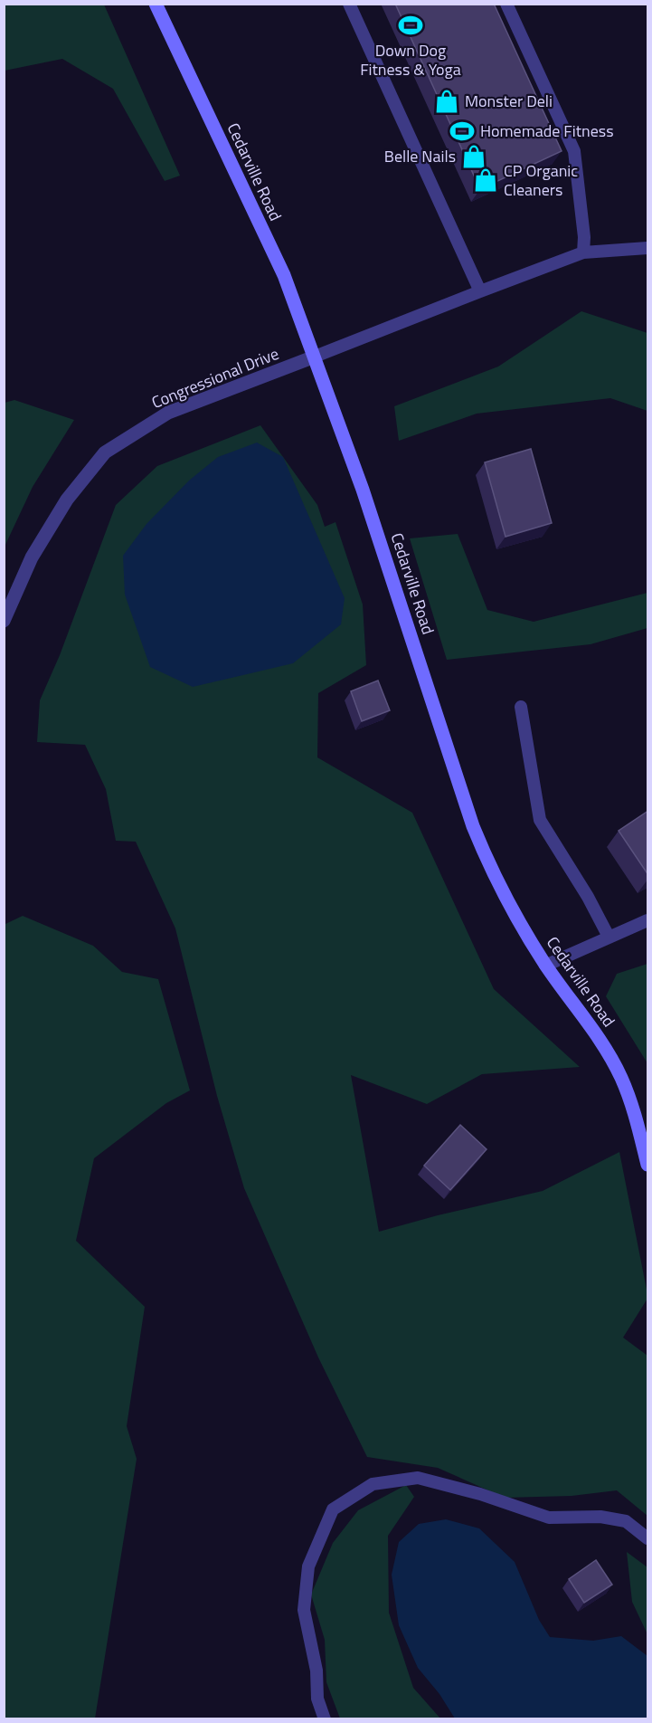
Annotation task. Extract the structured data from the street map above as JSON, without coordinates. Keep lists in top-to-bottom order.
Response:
{
  "streets": {
    "main road": ["Cedarville Road"],
    "street": ["Congressional Drive"]
  },
  "crossings": [
    ["Cedarville Road", "Congressional Drive"]
  ],
  "places": {
    "sports": ["Down Dog Fitness & Yoga", "Homemade Fitness"],
    "shop": ["Monster Deli", "Belle Nails", "CP Organic Cleaners"]
  }
}
